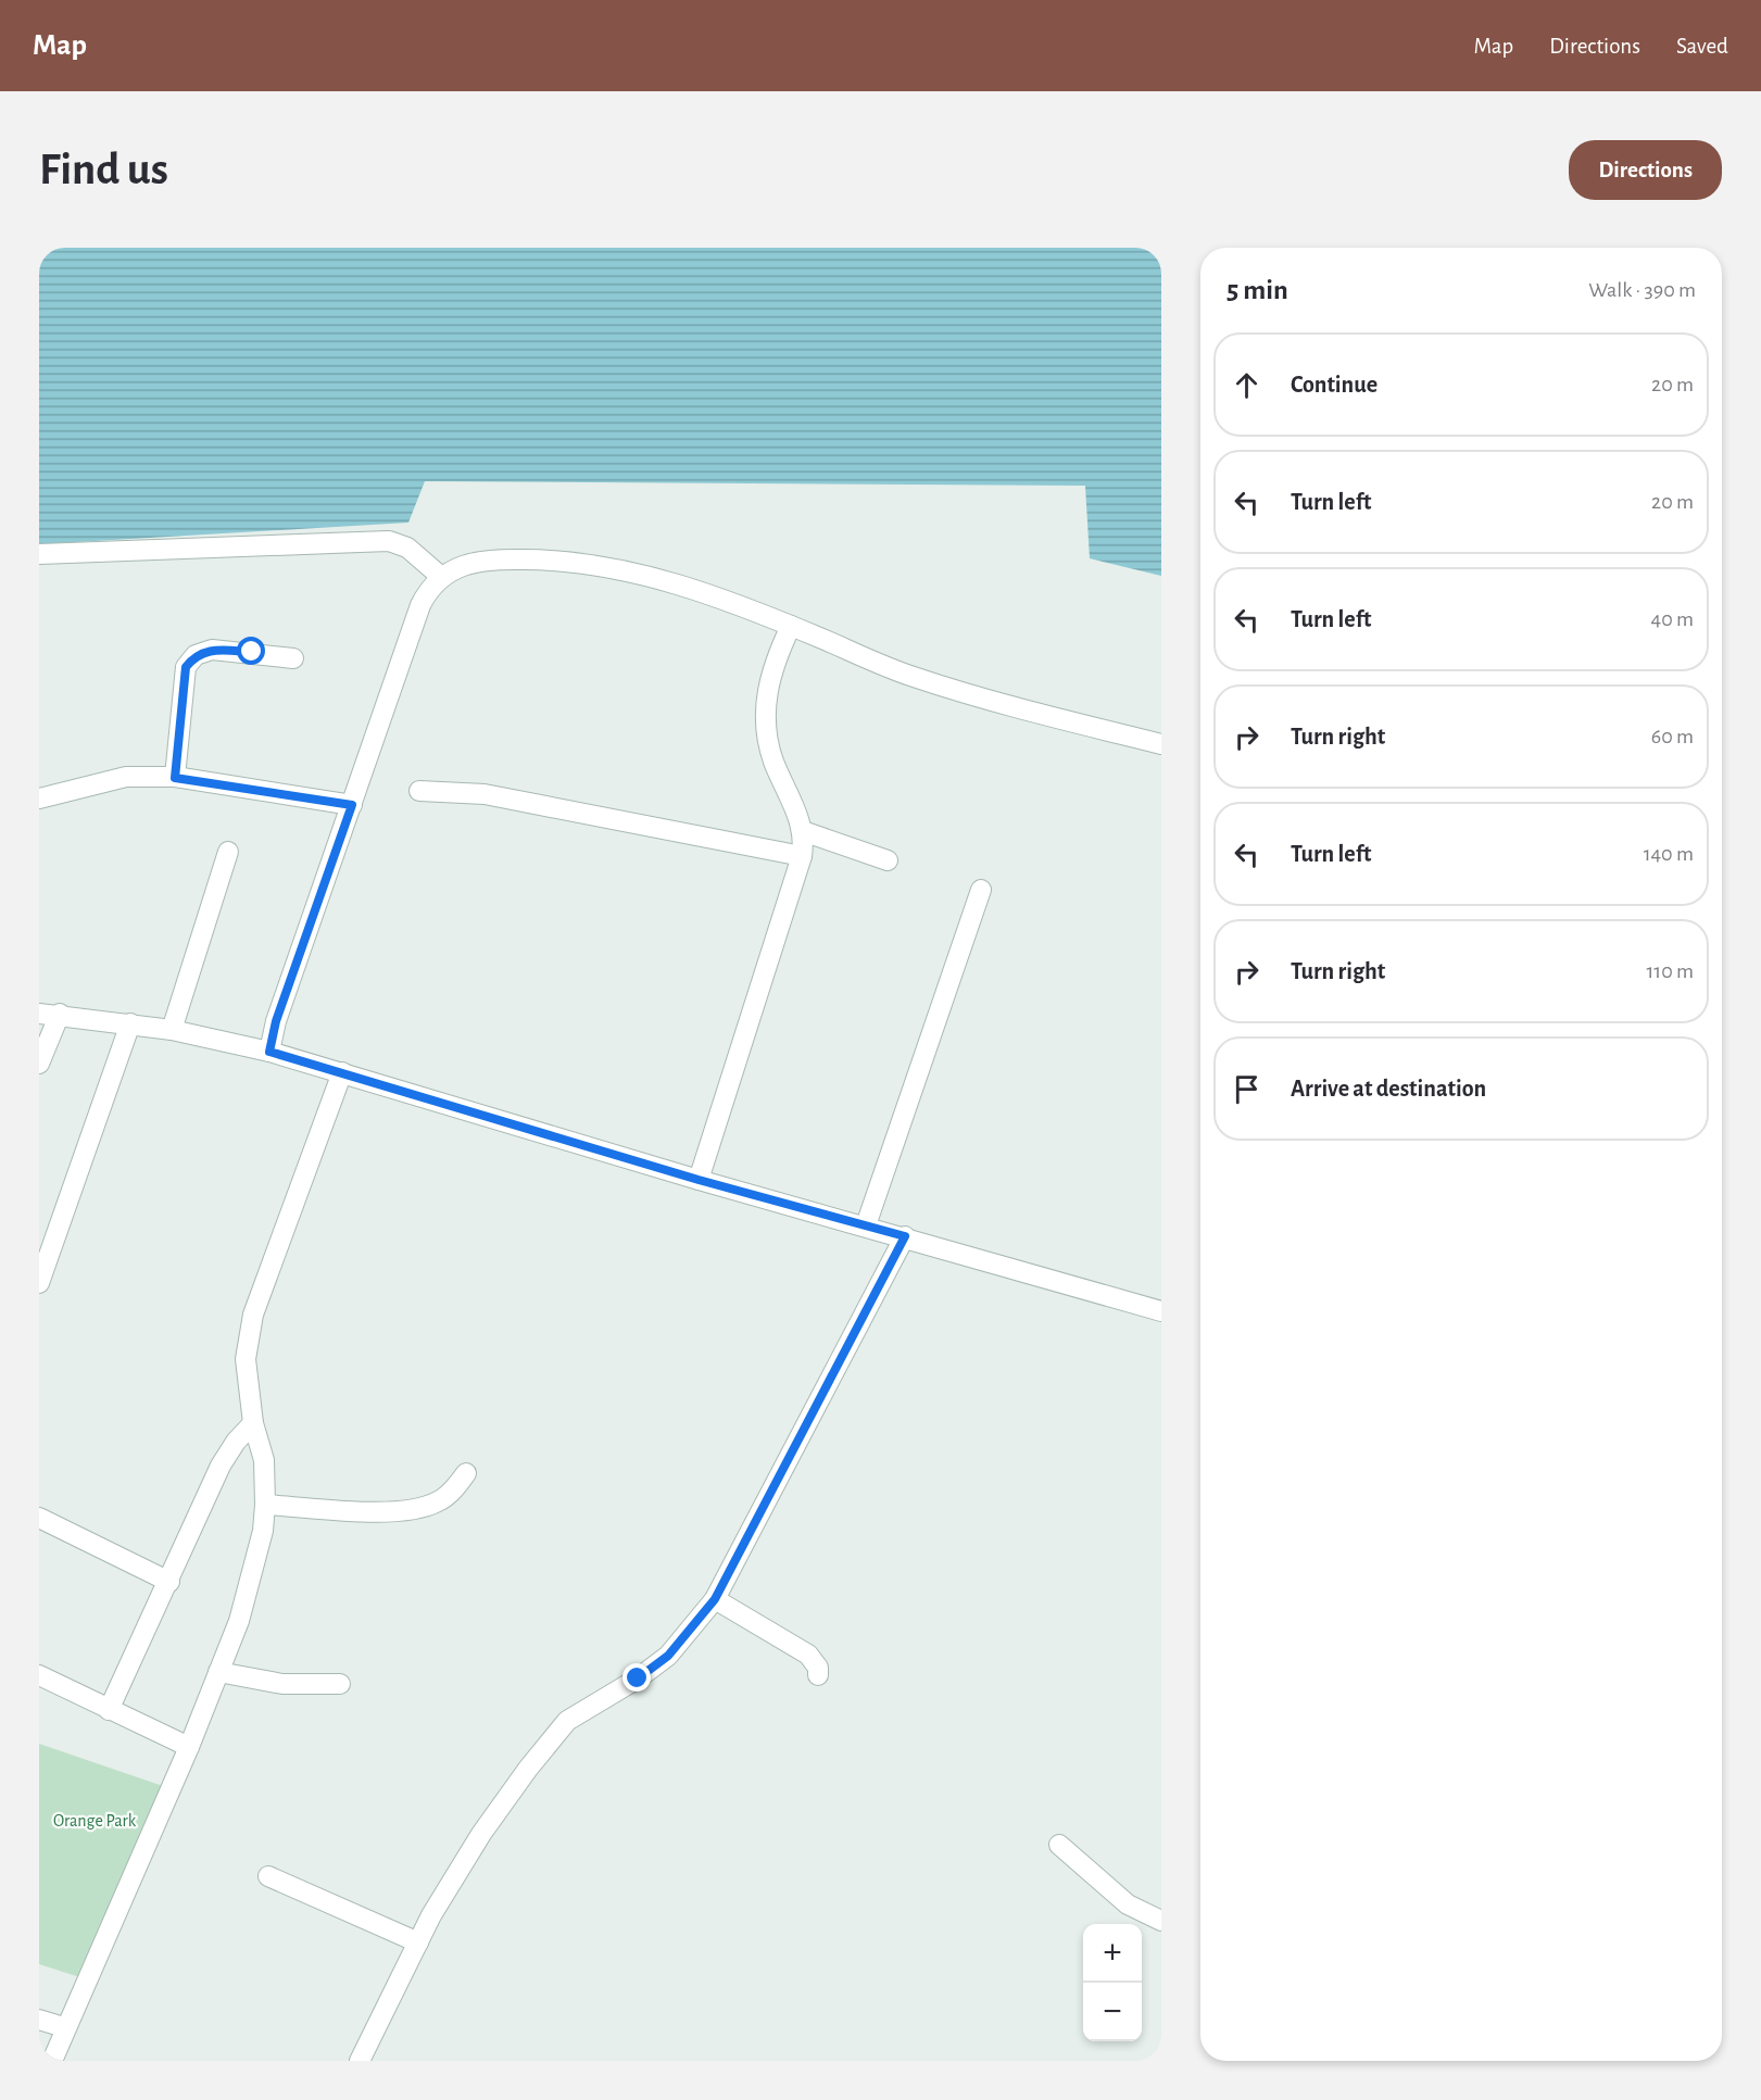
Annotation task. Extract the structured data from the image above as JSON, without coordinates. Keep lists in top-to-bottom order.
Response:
{
  "parks": ["Orange Park"],
  "page": {
    "header": "Map",
    "nav": ["Map", "Directions", "Saved"],
    "buttons": "Directions",
    "title": "Find us",
    "heading": ["5 min", "Walk · 390 m"],
    "list": [
      ["Continue", "20 m"],
      ["Turn left", "20 m"],
      ["Turn left", "40 m"],
      ["Turn right", "60 m"],
      ["Turn left", "140 m"],
      ["Turn right", "110 m"],
      "Arrive at destination"
    ],
    "map_buttons": ["+", "−"]
  }
}
